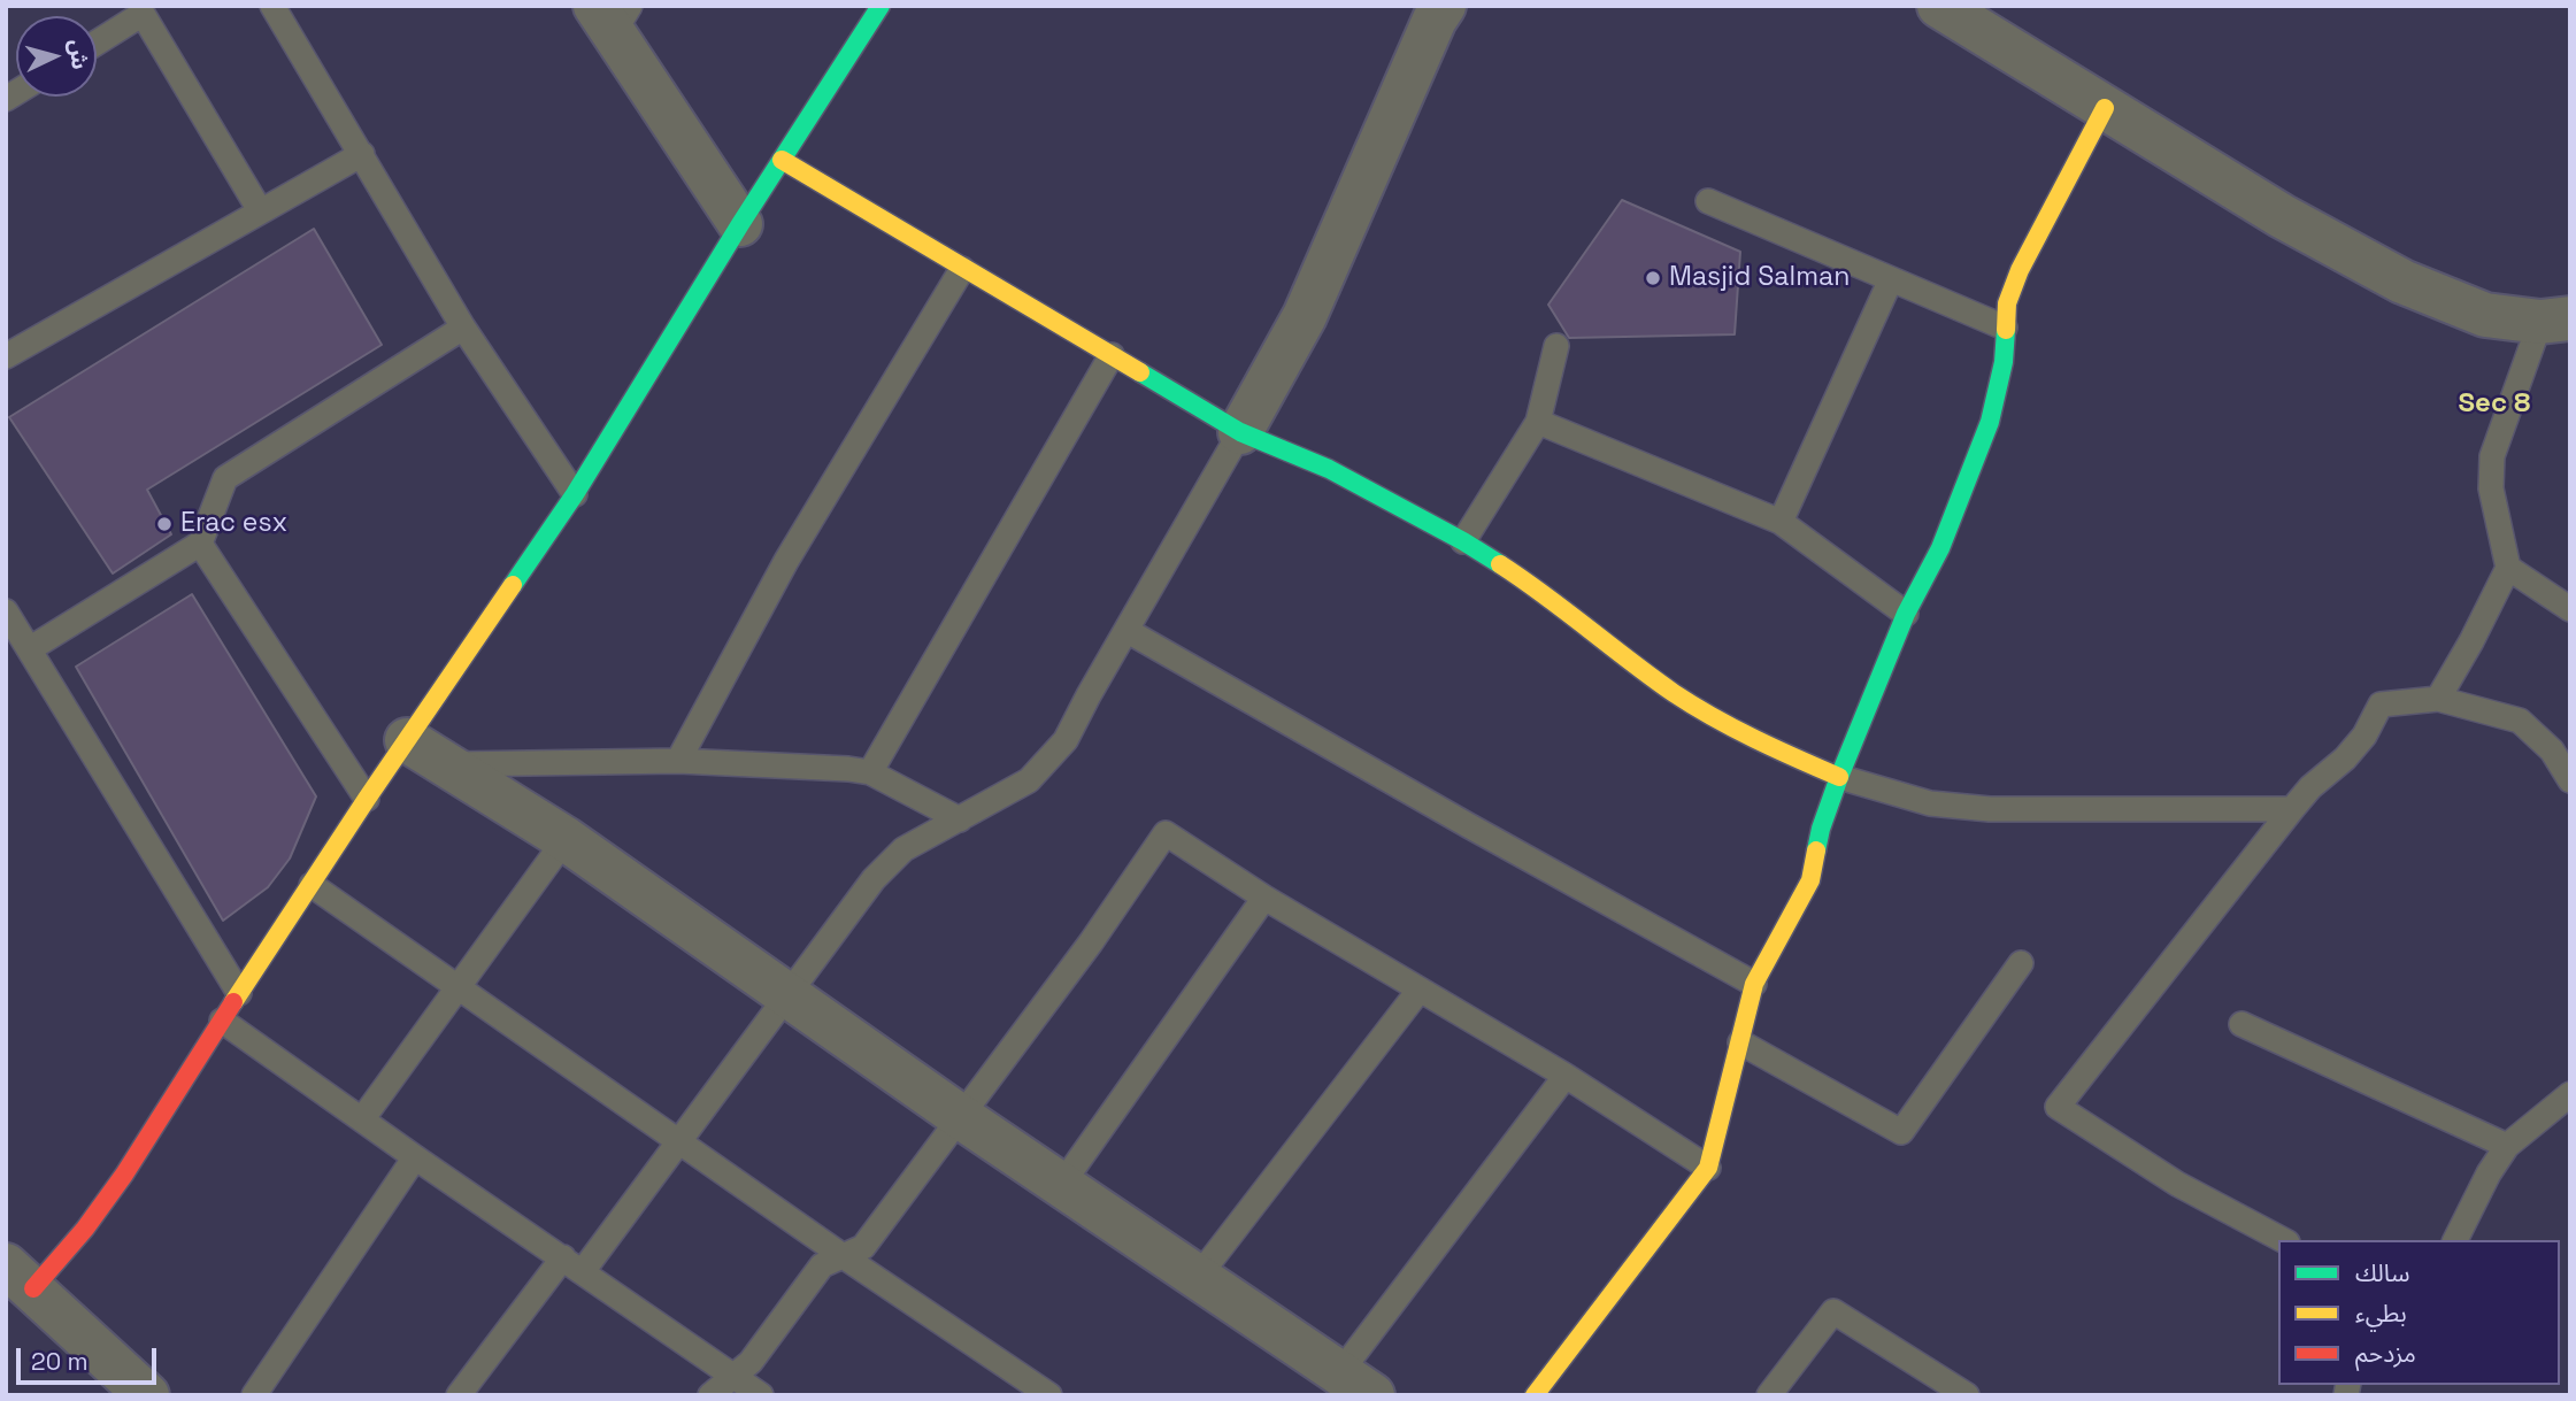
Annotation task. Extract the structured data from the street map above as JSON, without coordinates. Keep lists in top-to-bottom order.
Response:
{
  "districts": ["Sec 8"],
  "places": ["Masjid Salman", "Erac esx"],
  "legend": ["سالك", "بطيء", "مزدحم"],
  "scale_bar": "20 m",
  "north": "right"
}
